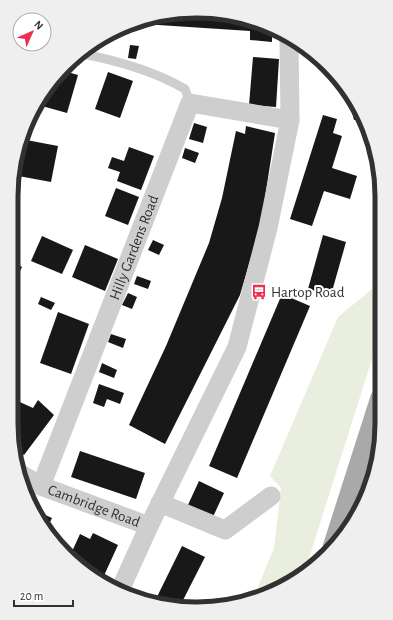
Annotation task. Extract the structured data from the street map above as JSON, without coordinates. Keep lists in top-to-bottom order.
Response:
{
  "streets": {
    "street": ["Hilly Gardens Road", "Cambridge Road"]
  },
  "crossings": [
    ["Hilly Gardens Road", "Cambridge Road"]
  ],
  "places": {
    "bus stop": ["Hartop Road"]
  },
  "scale_bar": "20 m",
  "north": "top right"
}
